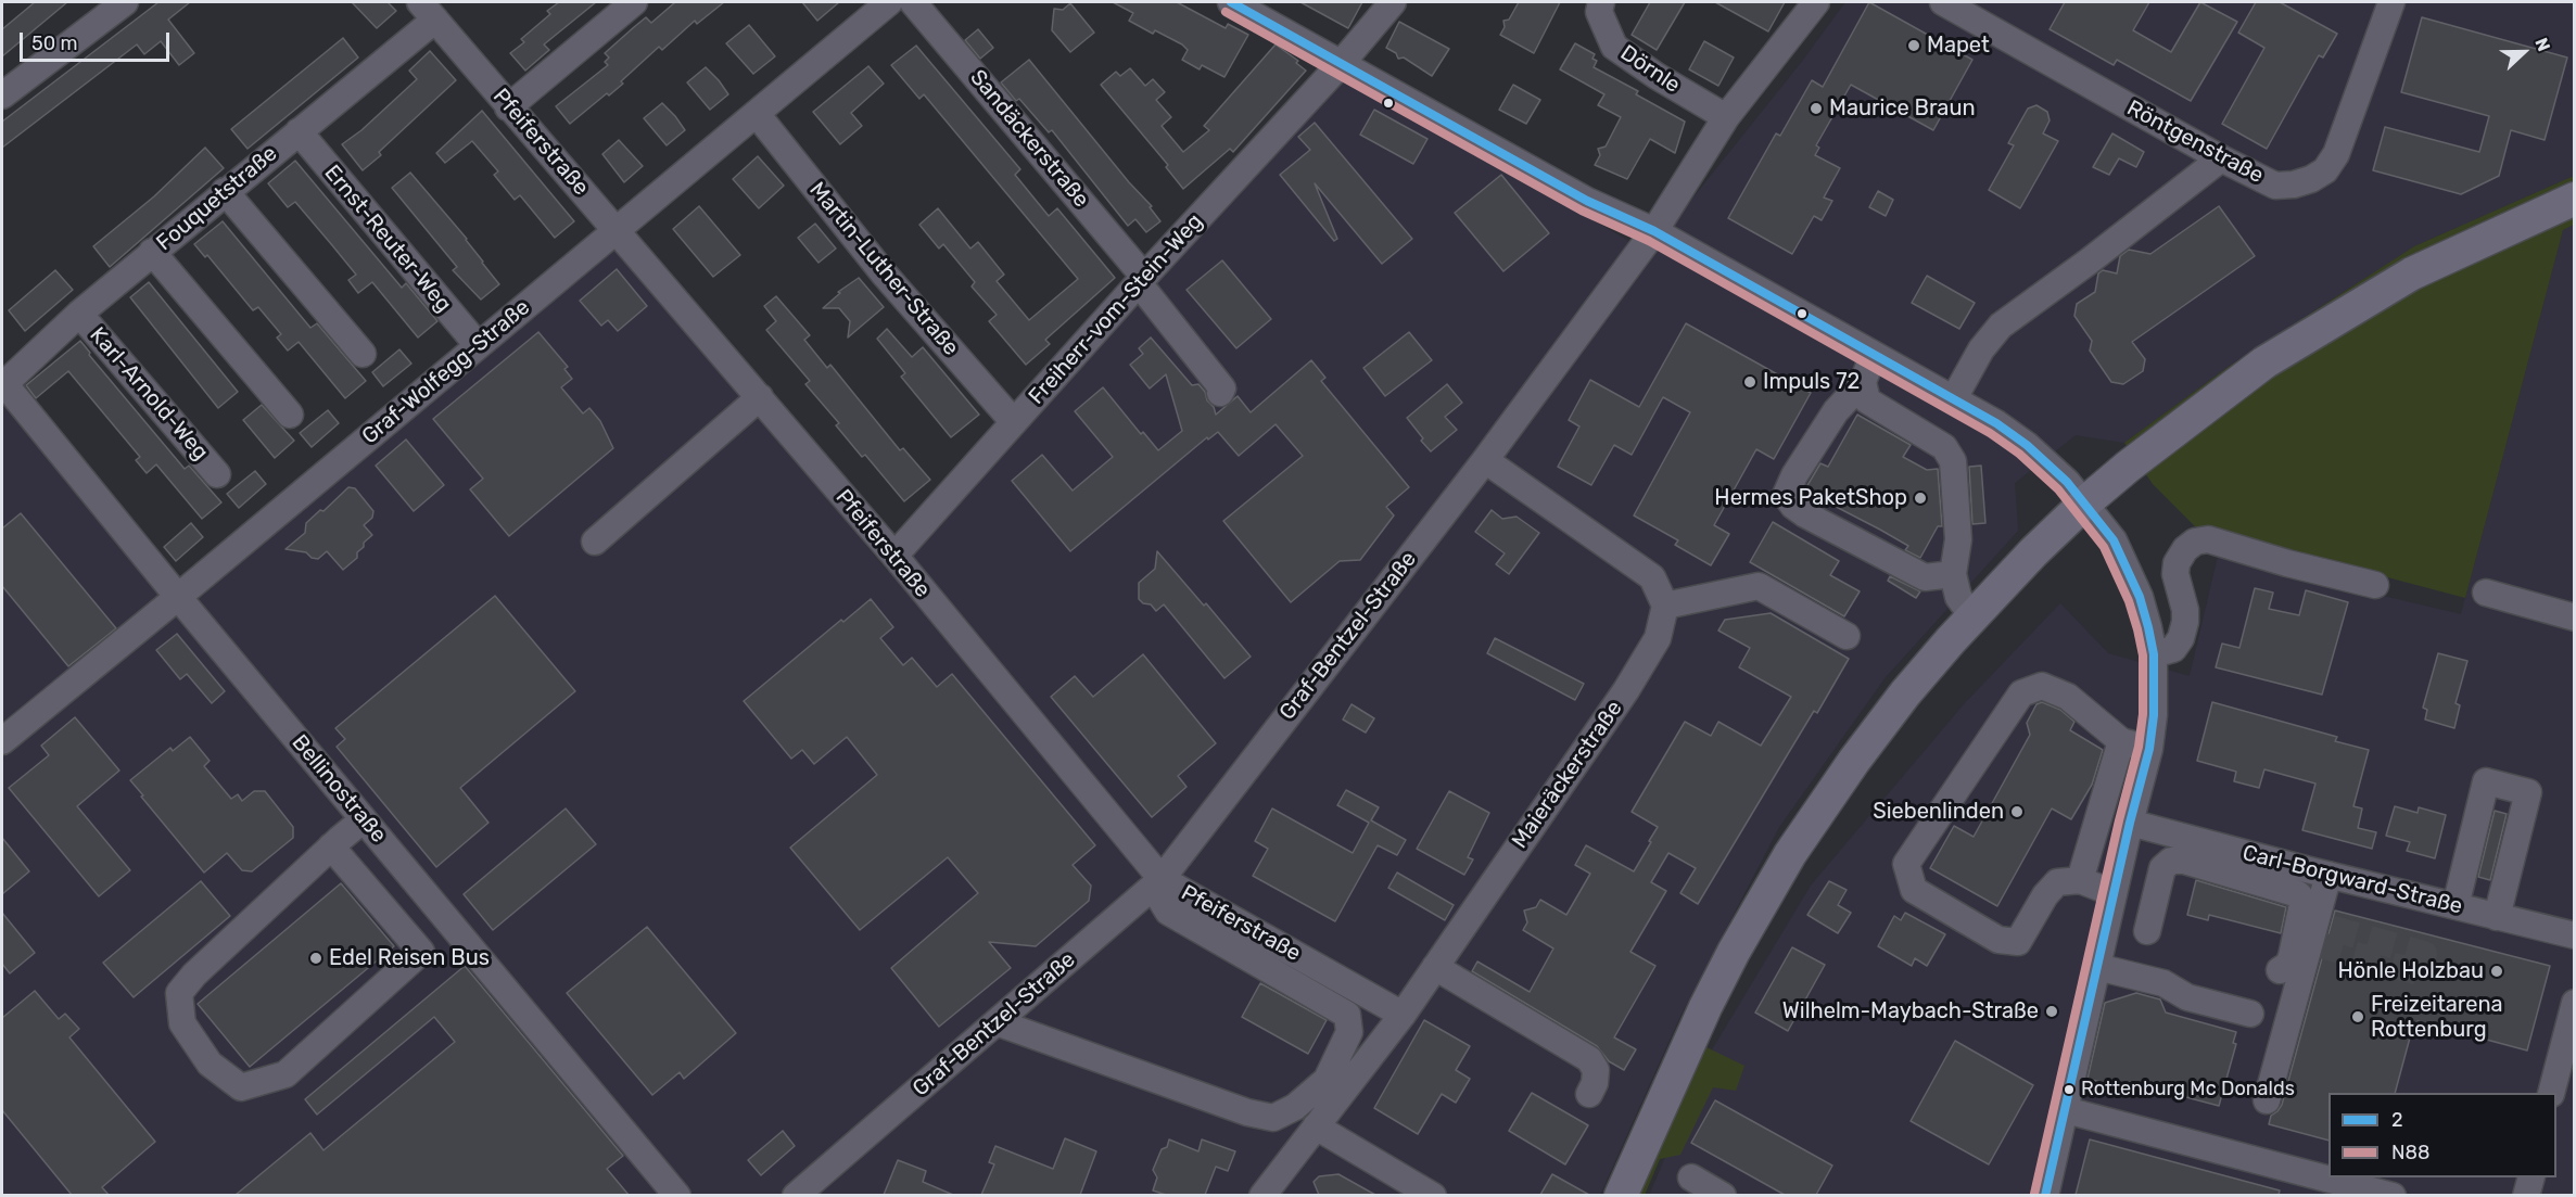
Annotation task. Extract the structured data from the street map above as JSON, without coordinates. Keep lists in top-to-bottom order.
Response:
{
  "streets": {
    "street": [
      "Dörnle",
      "Sandäckerstraße",
      "Pfeiferstraße",
      "Röntgenstraße",
      "Fouquetstraße",
      "Ernst-Reuter-Weg",
      "Martin-Luther-Straße",
      "Freiherr-vom-Stein-Weg",
      "Graf-Wolfegg-Straße",
      "Karl-Arnold-Weg",
      "Graf-Bentzel-Straße",
      "Maieräckerstraße",
      "Bellinostraße",
      "Carl-Borgward-Straße"
    ]
  },
  "crossings": [
    ["Dörnle", "Graf-Bentzel-Straße"],
    ["Sandäckerstraße", "Freiherr-vom-Stein-Weg"],
    ["Pfeiferstraße", "Fouquetstraße"],
    ["Pfeiferstraße", "Freiherr-vom-Stein-Weg"],
    ["Pfeiferstraße", "Graf-Wolfegg-Straße"],
    ["Pfeiferstraße", "Graf-Bentzel-Straße"],
    ["Pfeiferstraße", "Maieräckerstraße"],
    ["Fouquetstraße", "Ernst-Reuter-Weg"],
    ["Fouquetstraße", "Karl-Arnold-Weg"],
    ["Fouquetstraße", "Bellinostraße"],
    ["Ernst-Reuter-Weg", "Graf-Wolfegg-Straße"],
    ["Martin-Luther-Straße", "Freiherr-vom-Stein-Weg"],
    ["Martin-Luther-Straße", "Graf-Wolfegg-Straße"],
    ["Graf-Wolfegg-Straße", "Bellinostraße"]
  ],
  "places": [
    "Mapet",
    "Maurice Braun",
    "Impuls 72",
    "Hermes PaketShop",
    "Siebenlinden",
    "Edel Reisen Bus",
    "Hönle Holzbau",
    "Wilhelm-Maybach-Straße",
    "Freizeitarena Rottenburg",
    "Rottenburg Mc Donalds"
  ],
  "lines": ["transit line 2", "transit line N88"],
  "legend": ["2", "N88"],
  "scale_bar": "50 m",
  "north": "right"
}
